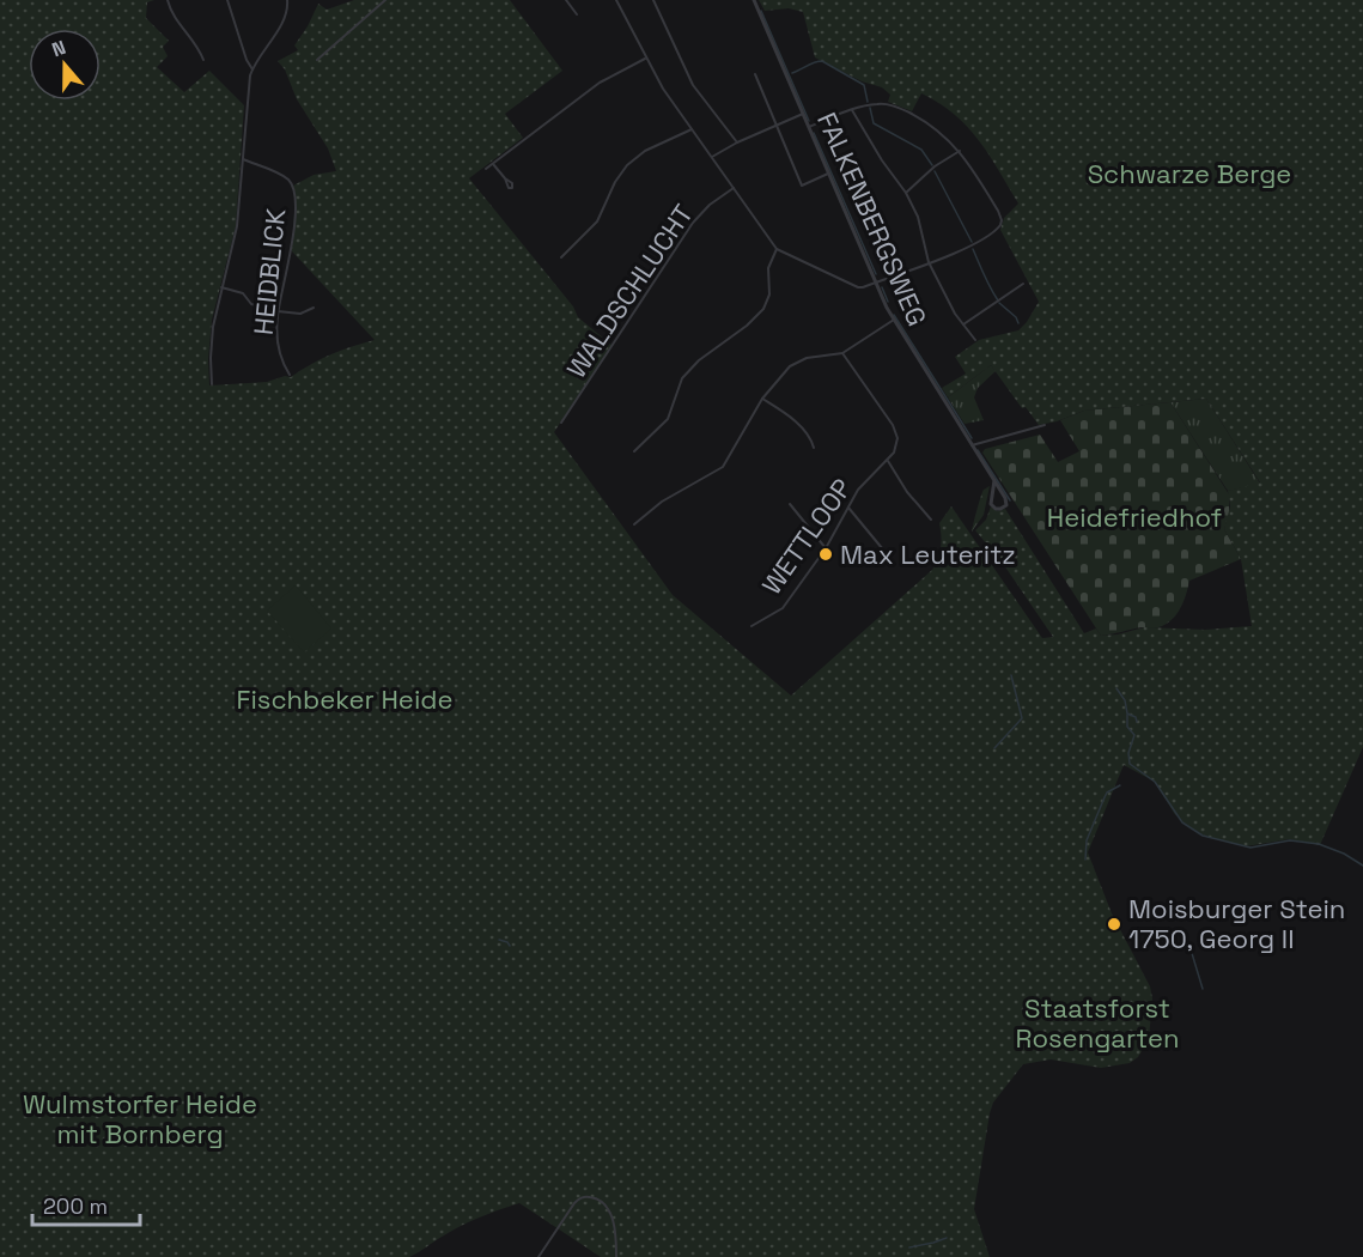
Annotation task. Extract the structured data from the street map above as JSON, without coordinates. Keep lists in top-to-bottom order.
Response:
{
  "streets": {
    "street": [
      "FALKENBERGSWEG",
      "HEIDBLICK",
      "WALDSCHLUCHT",
      "WETTLOOP"
    ]
  },
  "parks": [
    "Schwarze Berge",
    "Heidefriedhof",
    "Fischbeker Heide",
    "Staatsforst Rosengarten",
    "Wulmstorfer Heide mit Bornberg"
  ],
  "places": ["Max Leuteritz", "Moisburger Stein 1750, Georg II"],
  "scale_bar": "200 m",
  "north": "top"
}
